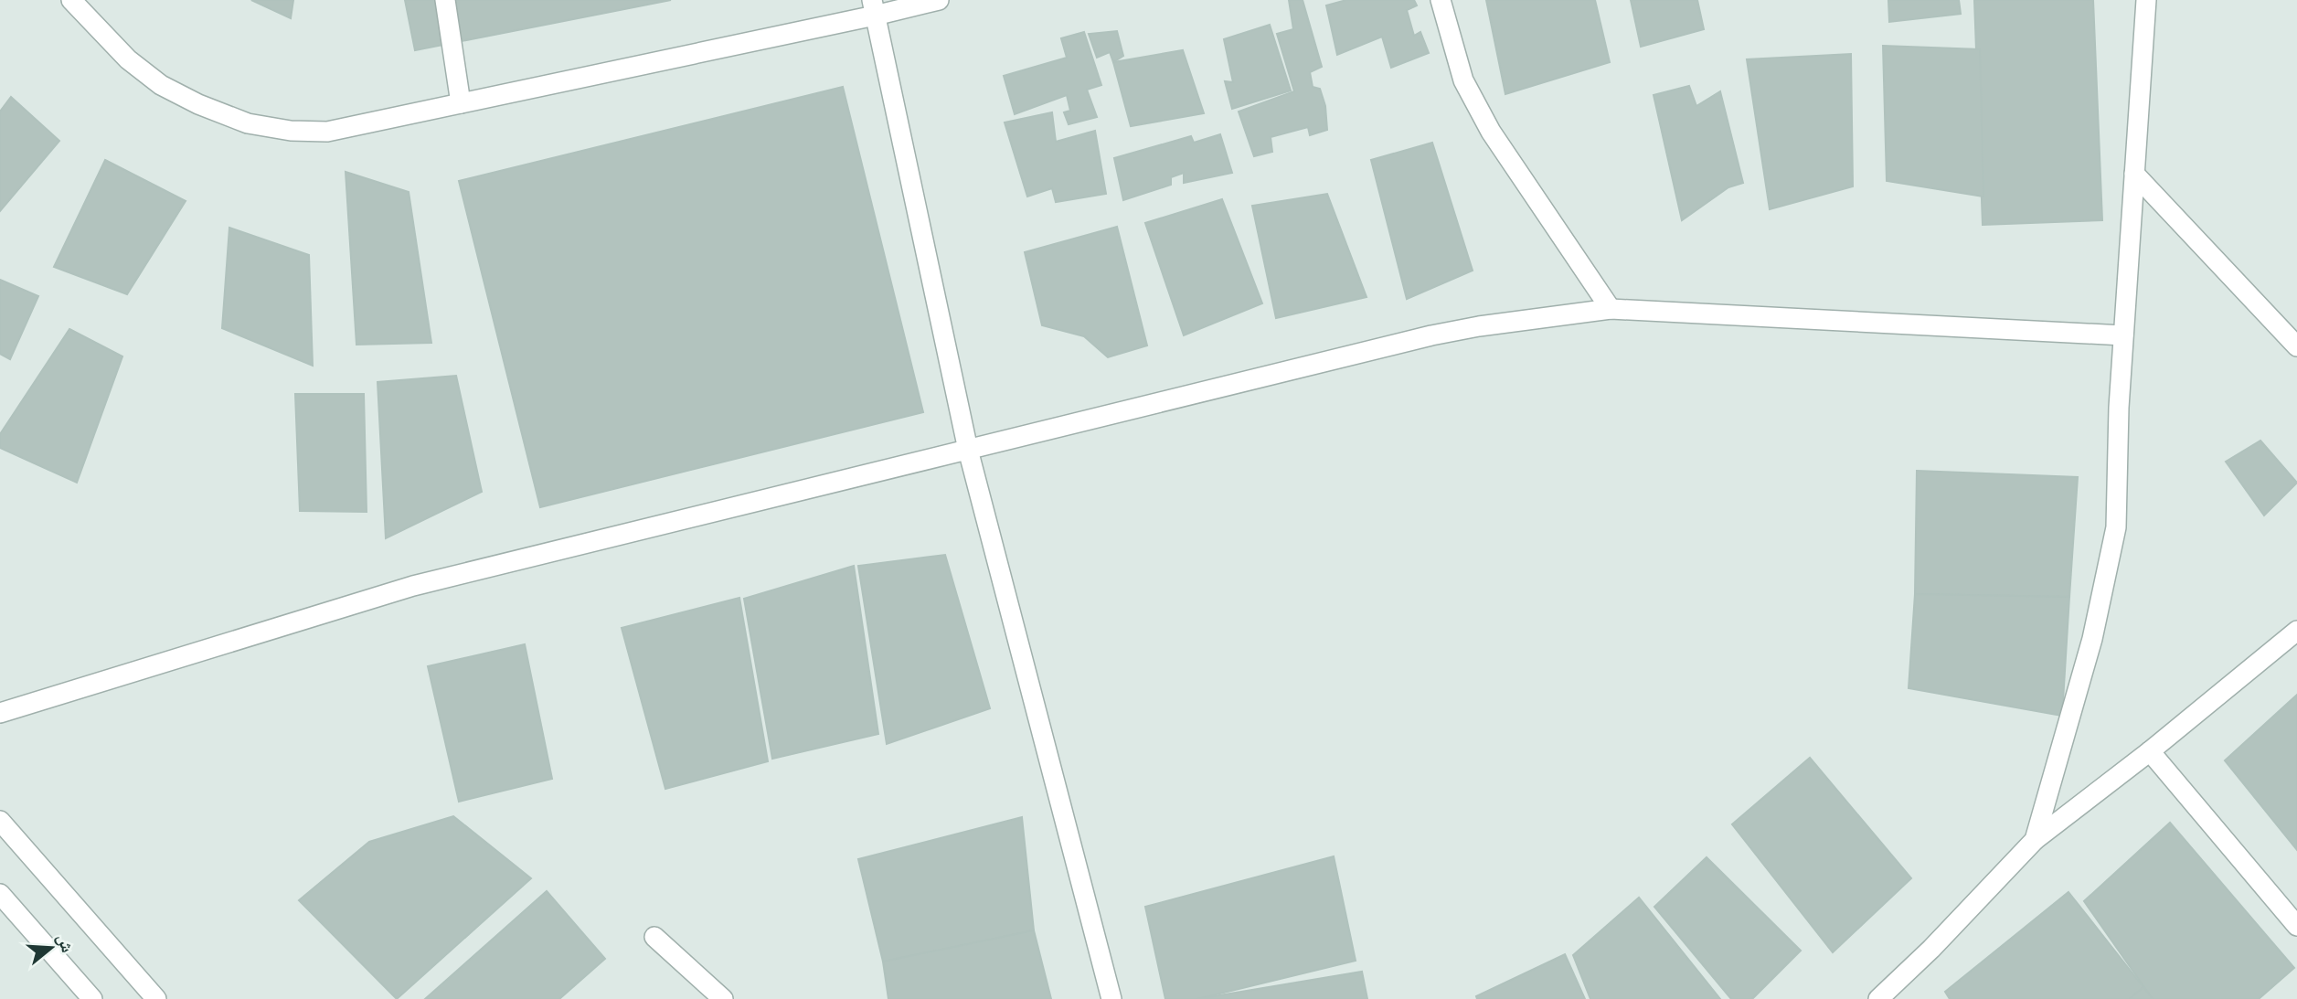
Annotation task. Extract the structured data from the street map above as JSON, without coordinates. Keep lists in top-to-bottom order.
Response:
{
  "north": "right"
}
